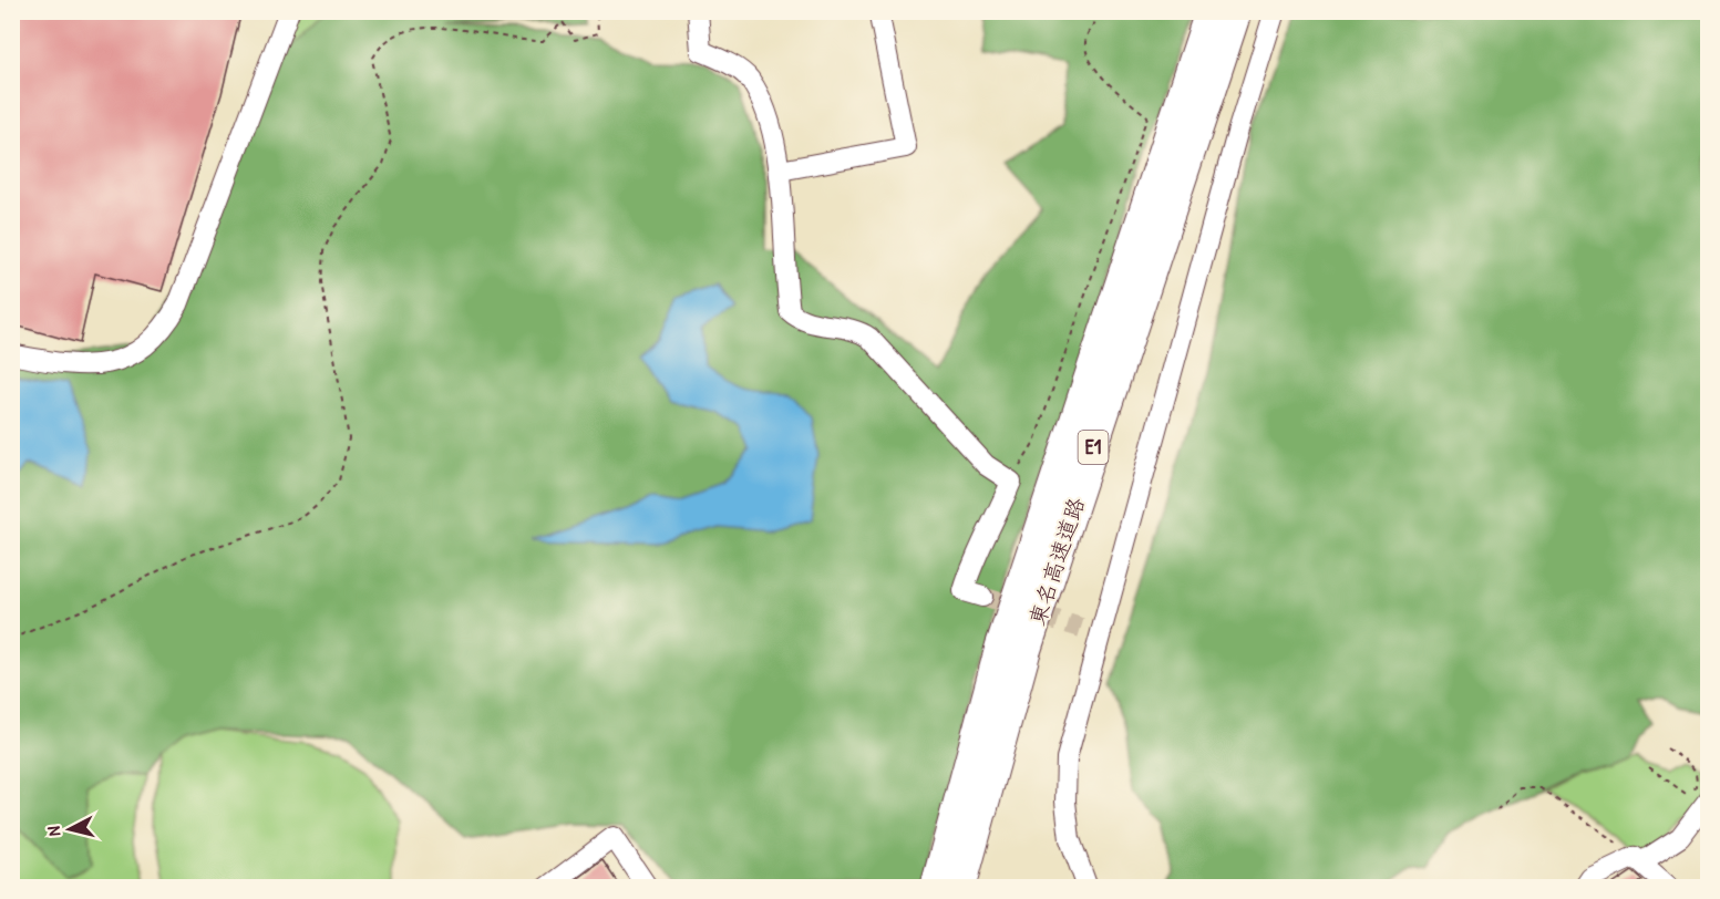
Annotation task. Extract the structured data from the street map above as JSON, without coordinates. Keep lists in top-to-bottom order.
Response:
{
  "streets": {
    "highway": ["E1", "東名高速道路"]
  },
  "north": "left"
}
